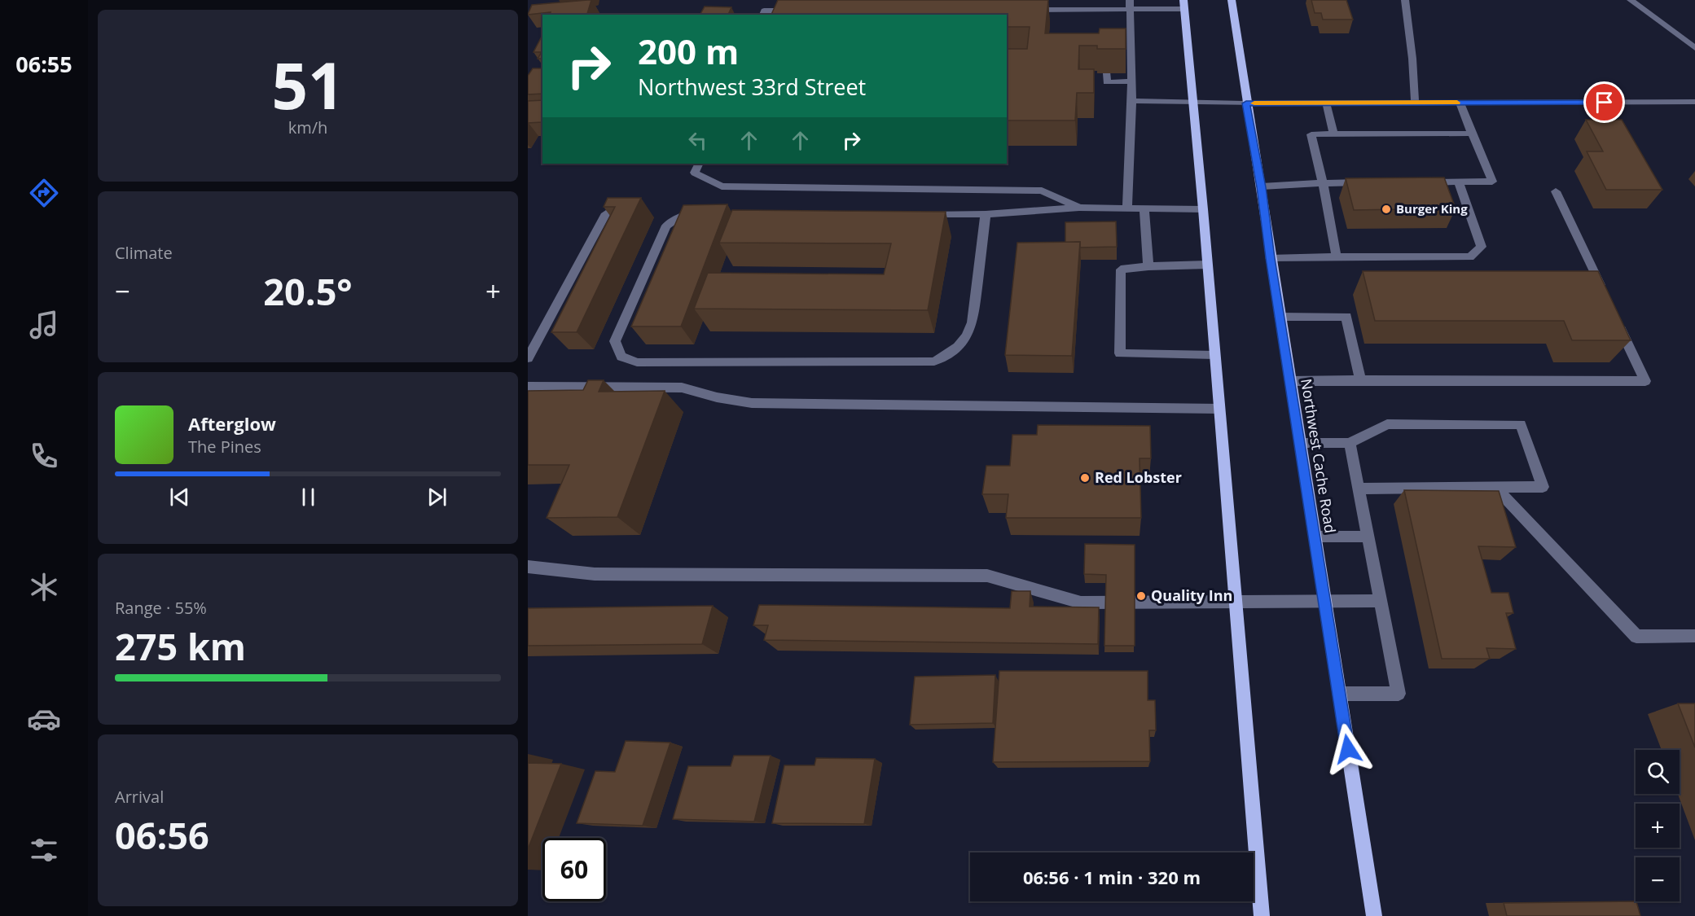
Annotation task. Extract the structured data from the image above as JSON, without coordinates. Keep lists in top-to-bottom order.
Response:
{
  "streets": {
    "main road": ["Northwest Cache Road"]
  },
  "places": ["Burger King", "Red Lobster", "Quality Inn"],
  "page": {
    "tabs": "06:55",
    "tile": [
      ["51", "km/h"],
      "Climate",
      ["Range · 55%", "275 km"],
      ["Arrival", "06:56"]
    ],
    "turn": ["200 m", "Northwest 33rd Street"],
    "heat": ["−", "20.5°", "+"],
    "song": ["Afterglow", "The Pines"],
    "map_buttons": ["+", "−"],
    "limit": "60",
    "trip": "06:56 · 1 min · 320 m"
  }
}
